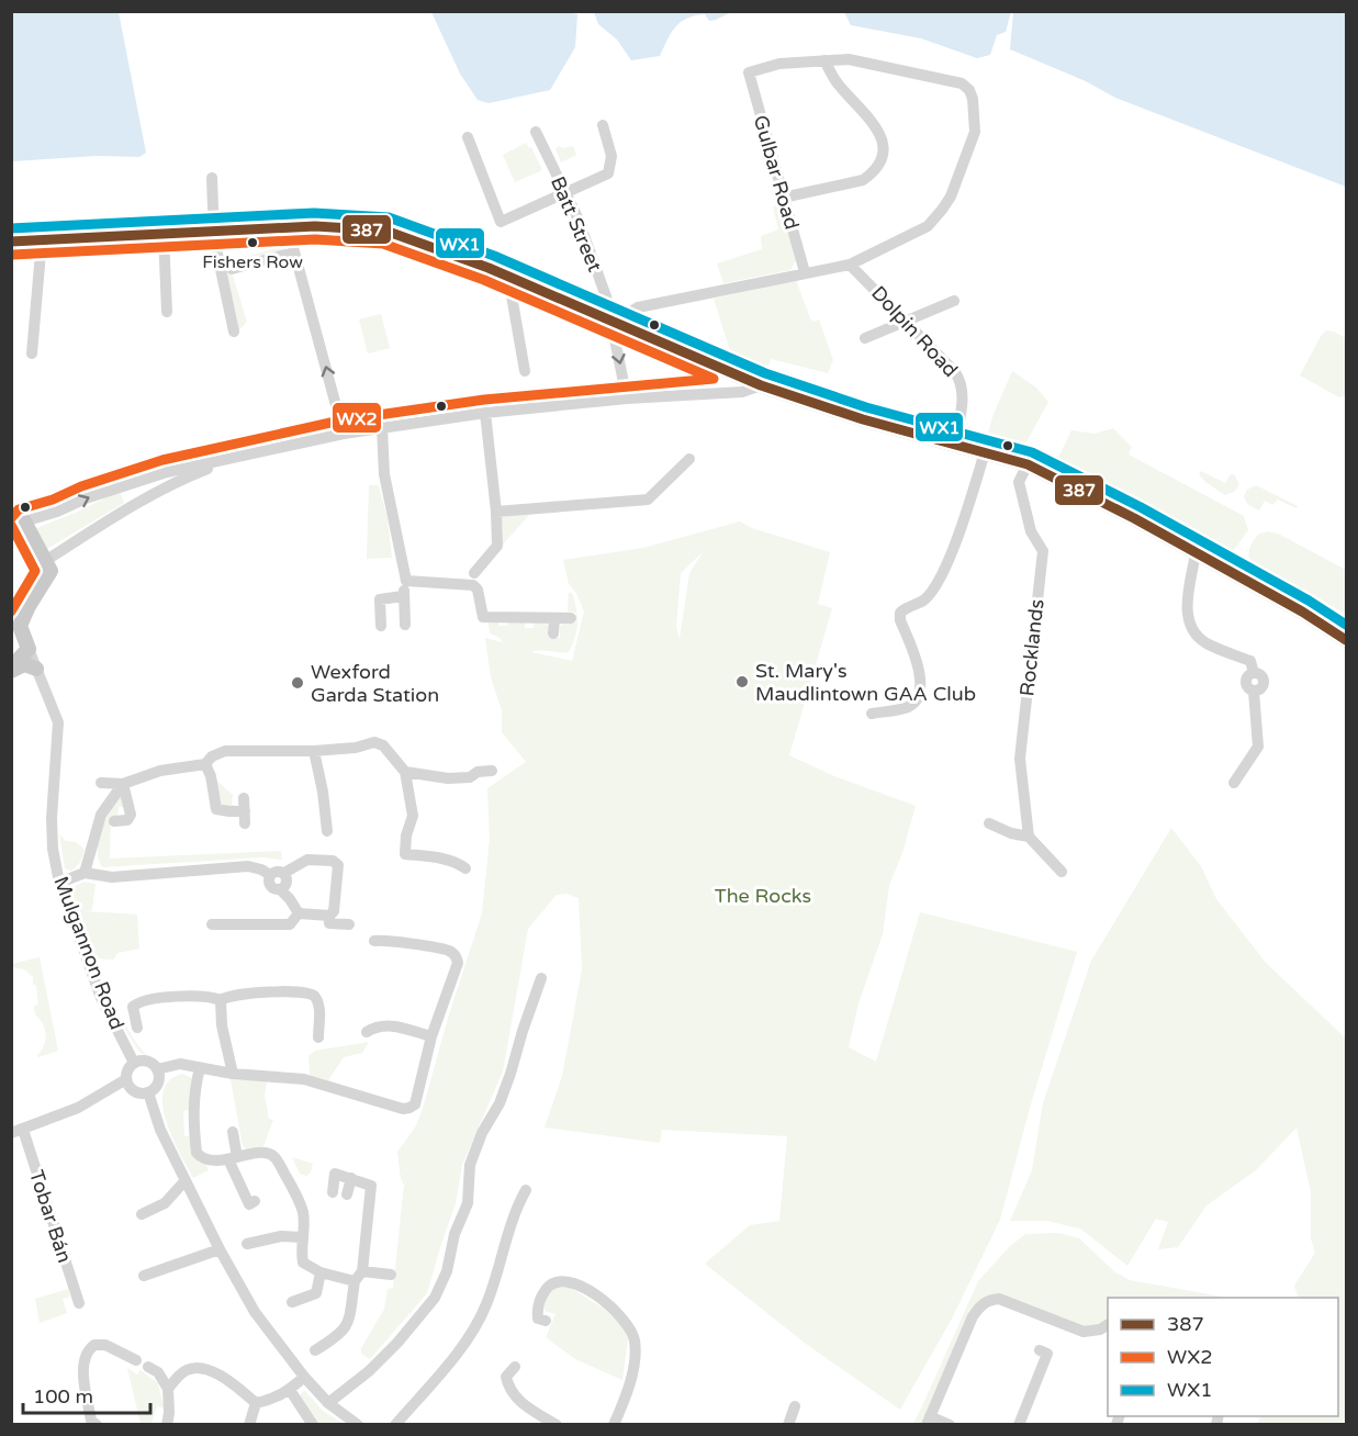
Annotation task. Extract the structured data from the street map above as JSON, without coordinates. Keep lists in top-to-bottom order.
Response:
{
  "streets": {
    "street": [
      "Gulbar Road",
      "Batt Street",
      "Dolpin Road",
      "Rocklands",
      "Mulgannon Road",
      "Tobar Bán"
    ]
  },
  "parks": ["The Rocks"],
  "places": ["Fishers Row", "St. Mary's Maudlintown GAA Club", "Wexford Garda Station"],
  "lines": ["transit line WX1", "transit line 387", "transit line WX2"],
  "legend": ["387", "WX2", "WX1"],
  "scale_bar": "100 m"
}
